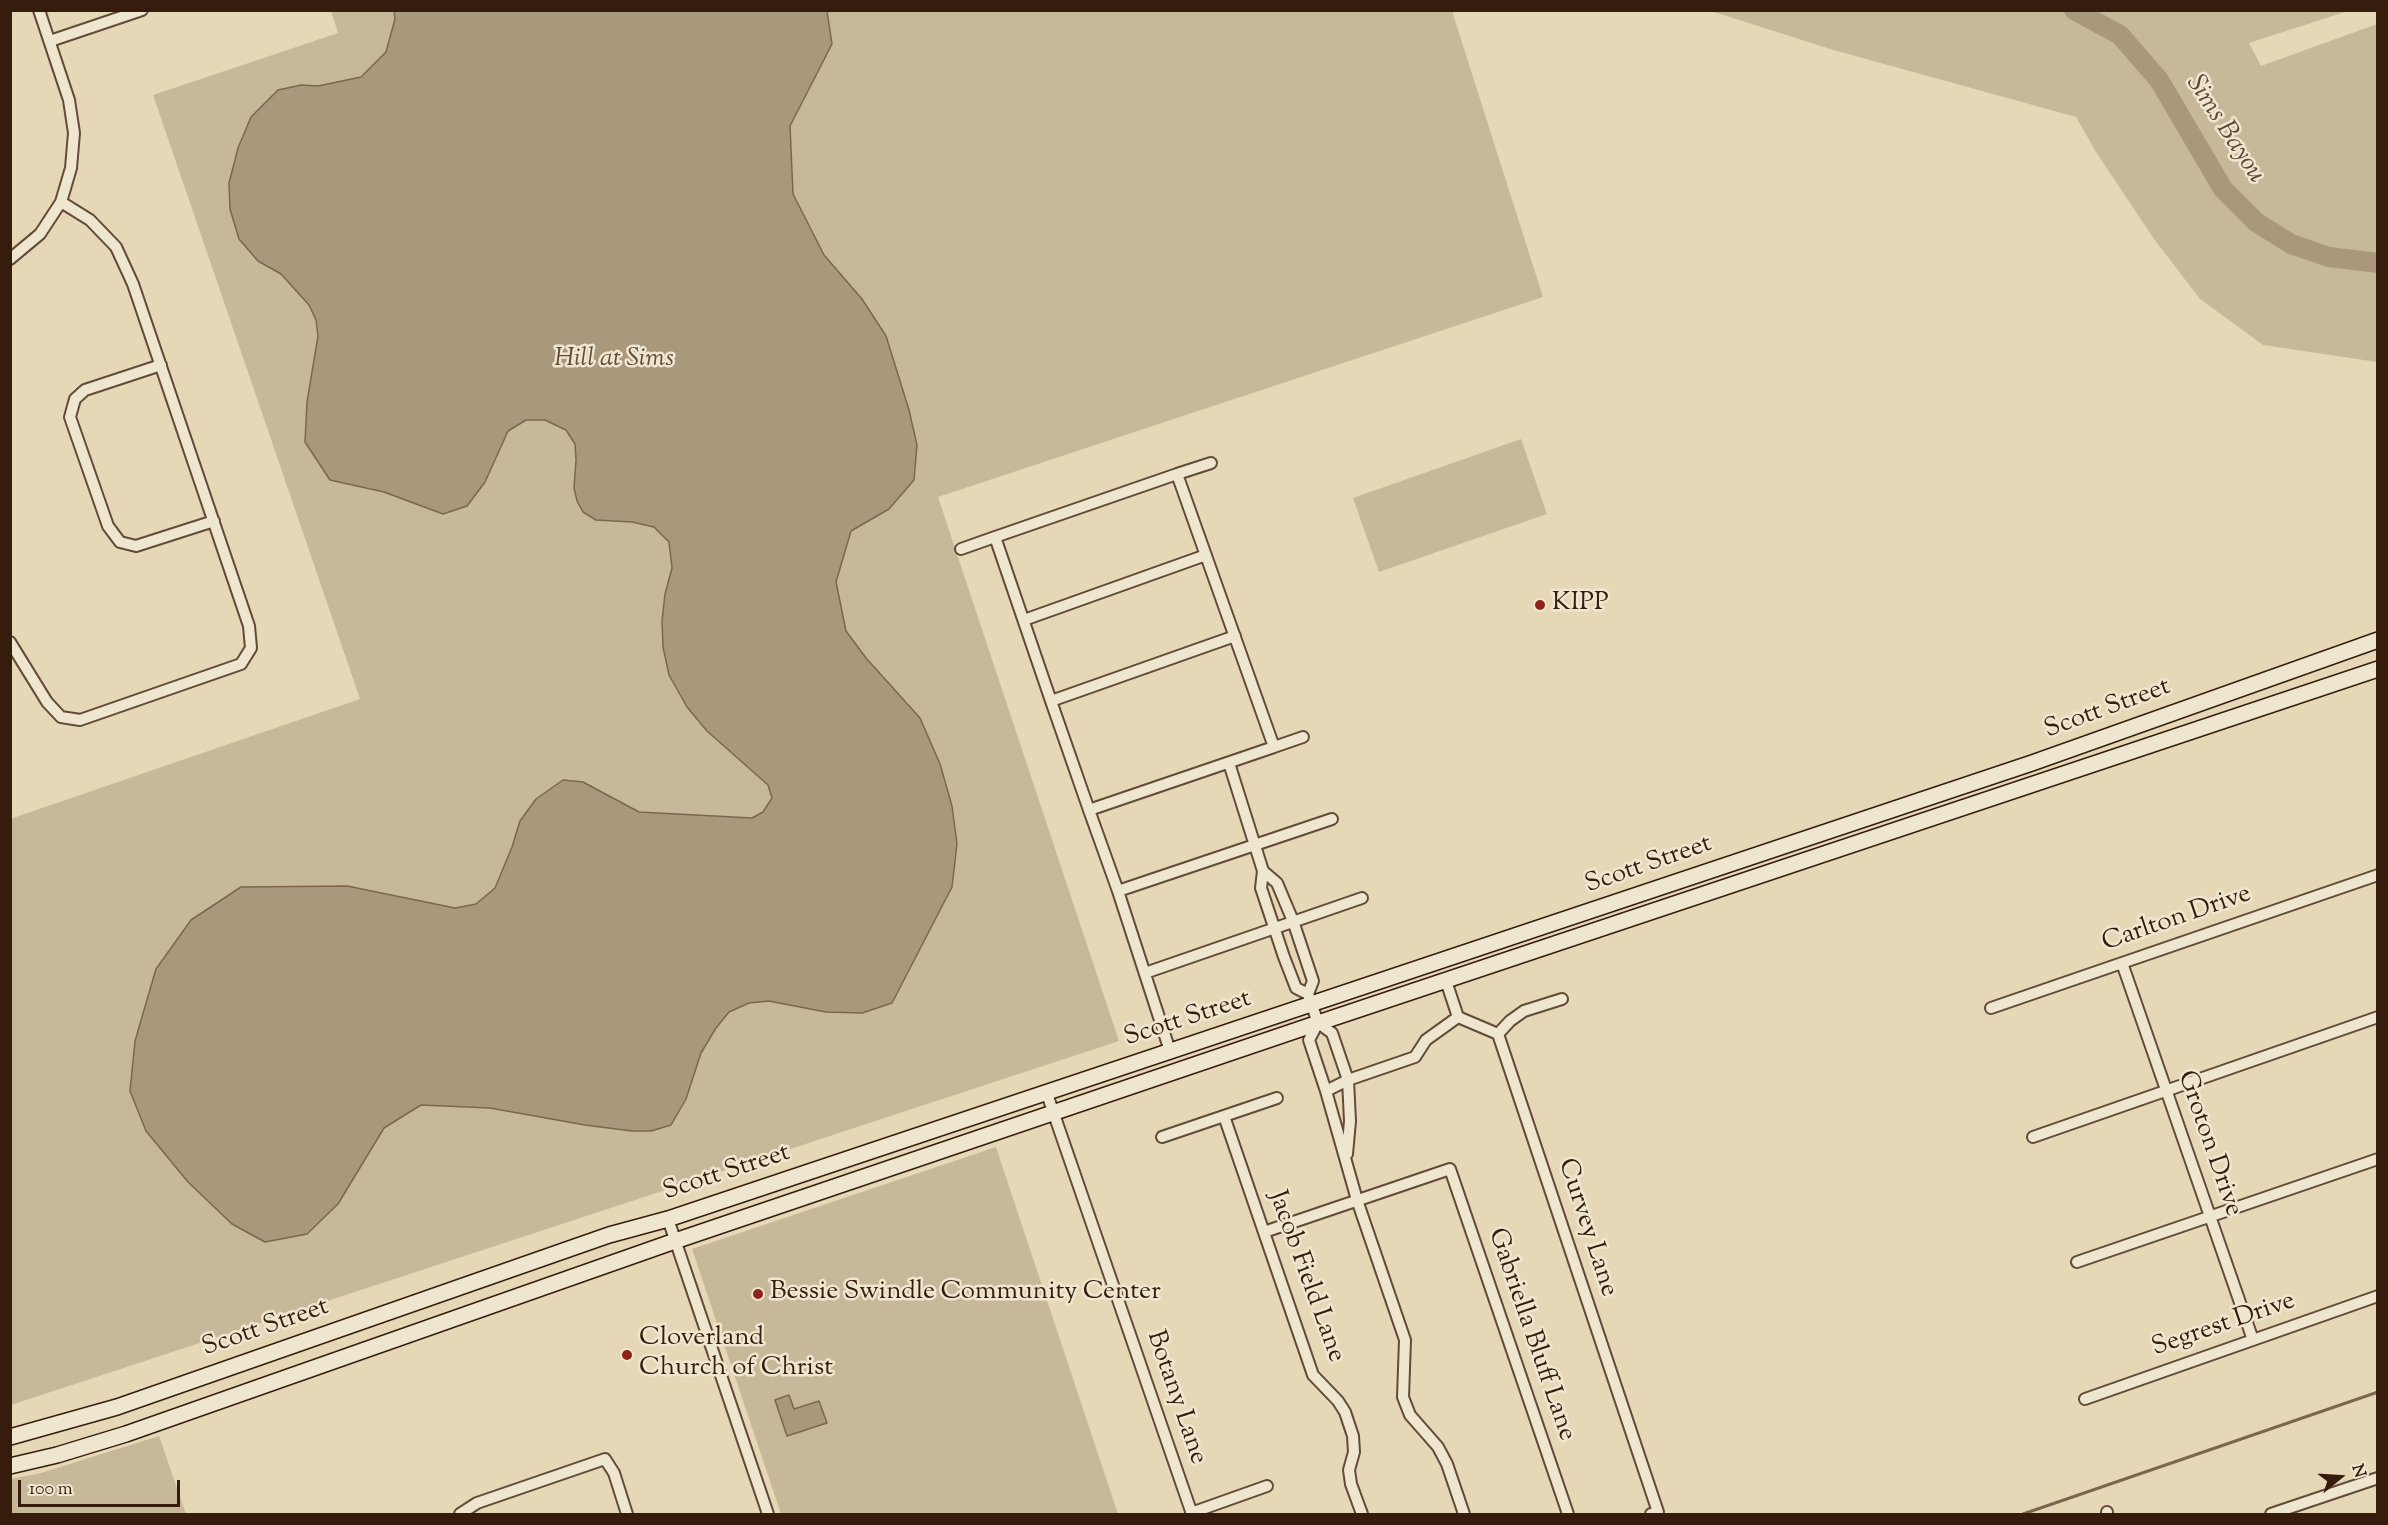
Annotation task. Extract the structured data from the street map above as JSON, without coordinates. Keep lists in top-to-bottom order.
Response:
{
  "streets": {
    "main road": ["Scott Street"],
    "street": [
      "Carlton Drive",
      "Groton Drive",
      "Curvey Lane",
      "Jacob Field Lane",
      "Segrest Drive",
      "Gabriella Bluff Lane",
      "Botany Lane"
    ]
  },
  "crossings": [
    ["Scott Street", "Botany Lane"],
    ["Carlton Drive", "Groton Drive"],
    ["Groton Drive", "Segrest Drive"]
  ],
  "water": ["Sims Bayou"],
  "parks": ["Hill at Sims"],
  "places": ["KIPP", "Bessie Swindle Community Center", "Cloverland Church of Christ"],
  "scale_bar": "100 m",
  "north": "right"
}
